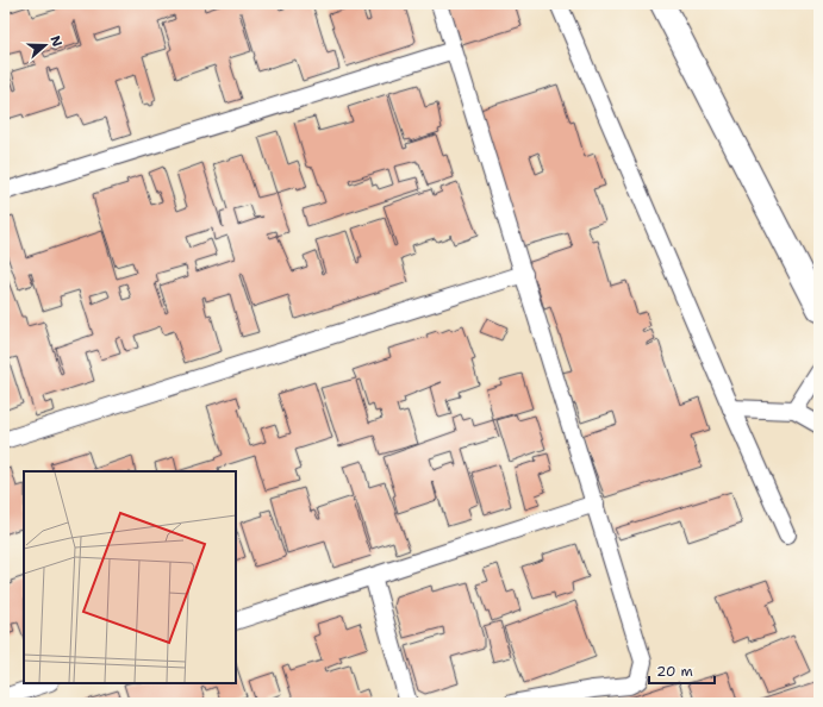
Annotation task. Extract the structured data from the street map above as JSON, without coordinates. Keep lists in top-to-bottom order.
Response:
{
  "scale_bar": "20 m",
  "north": "right"
}
